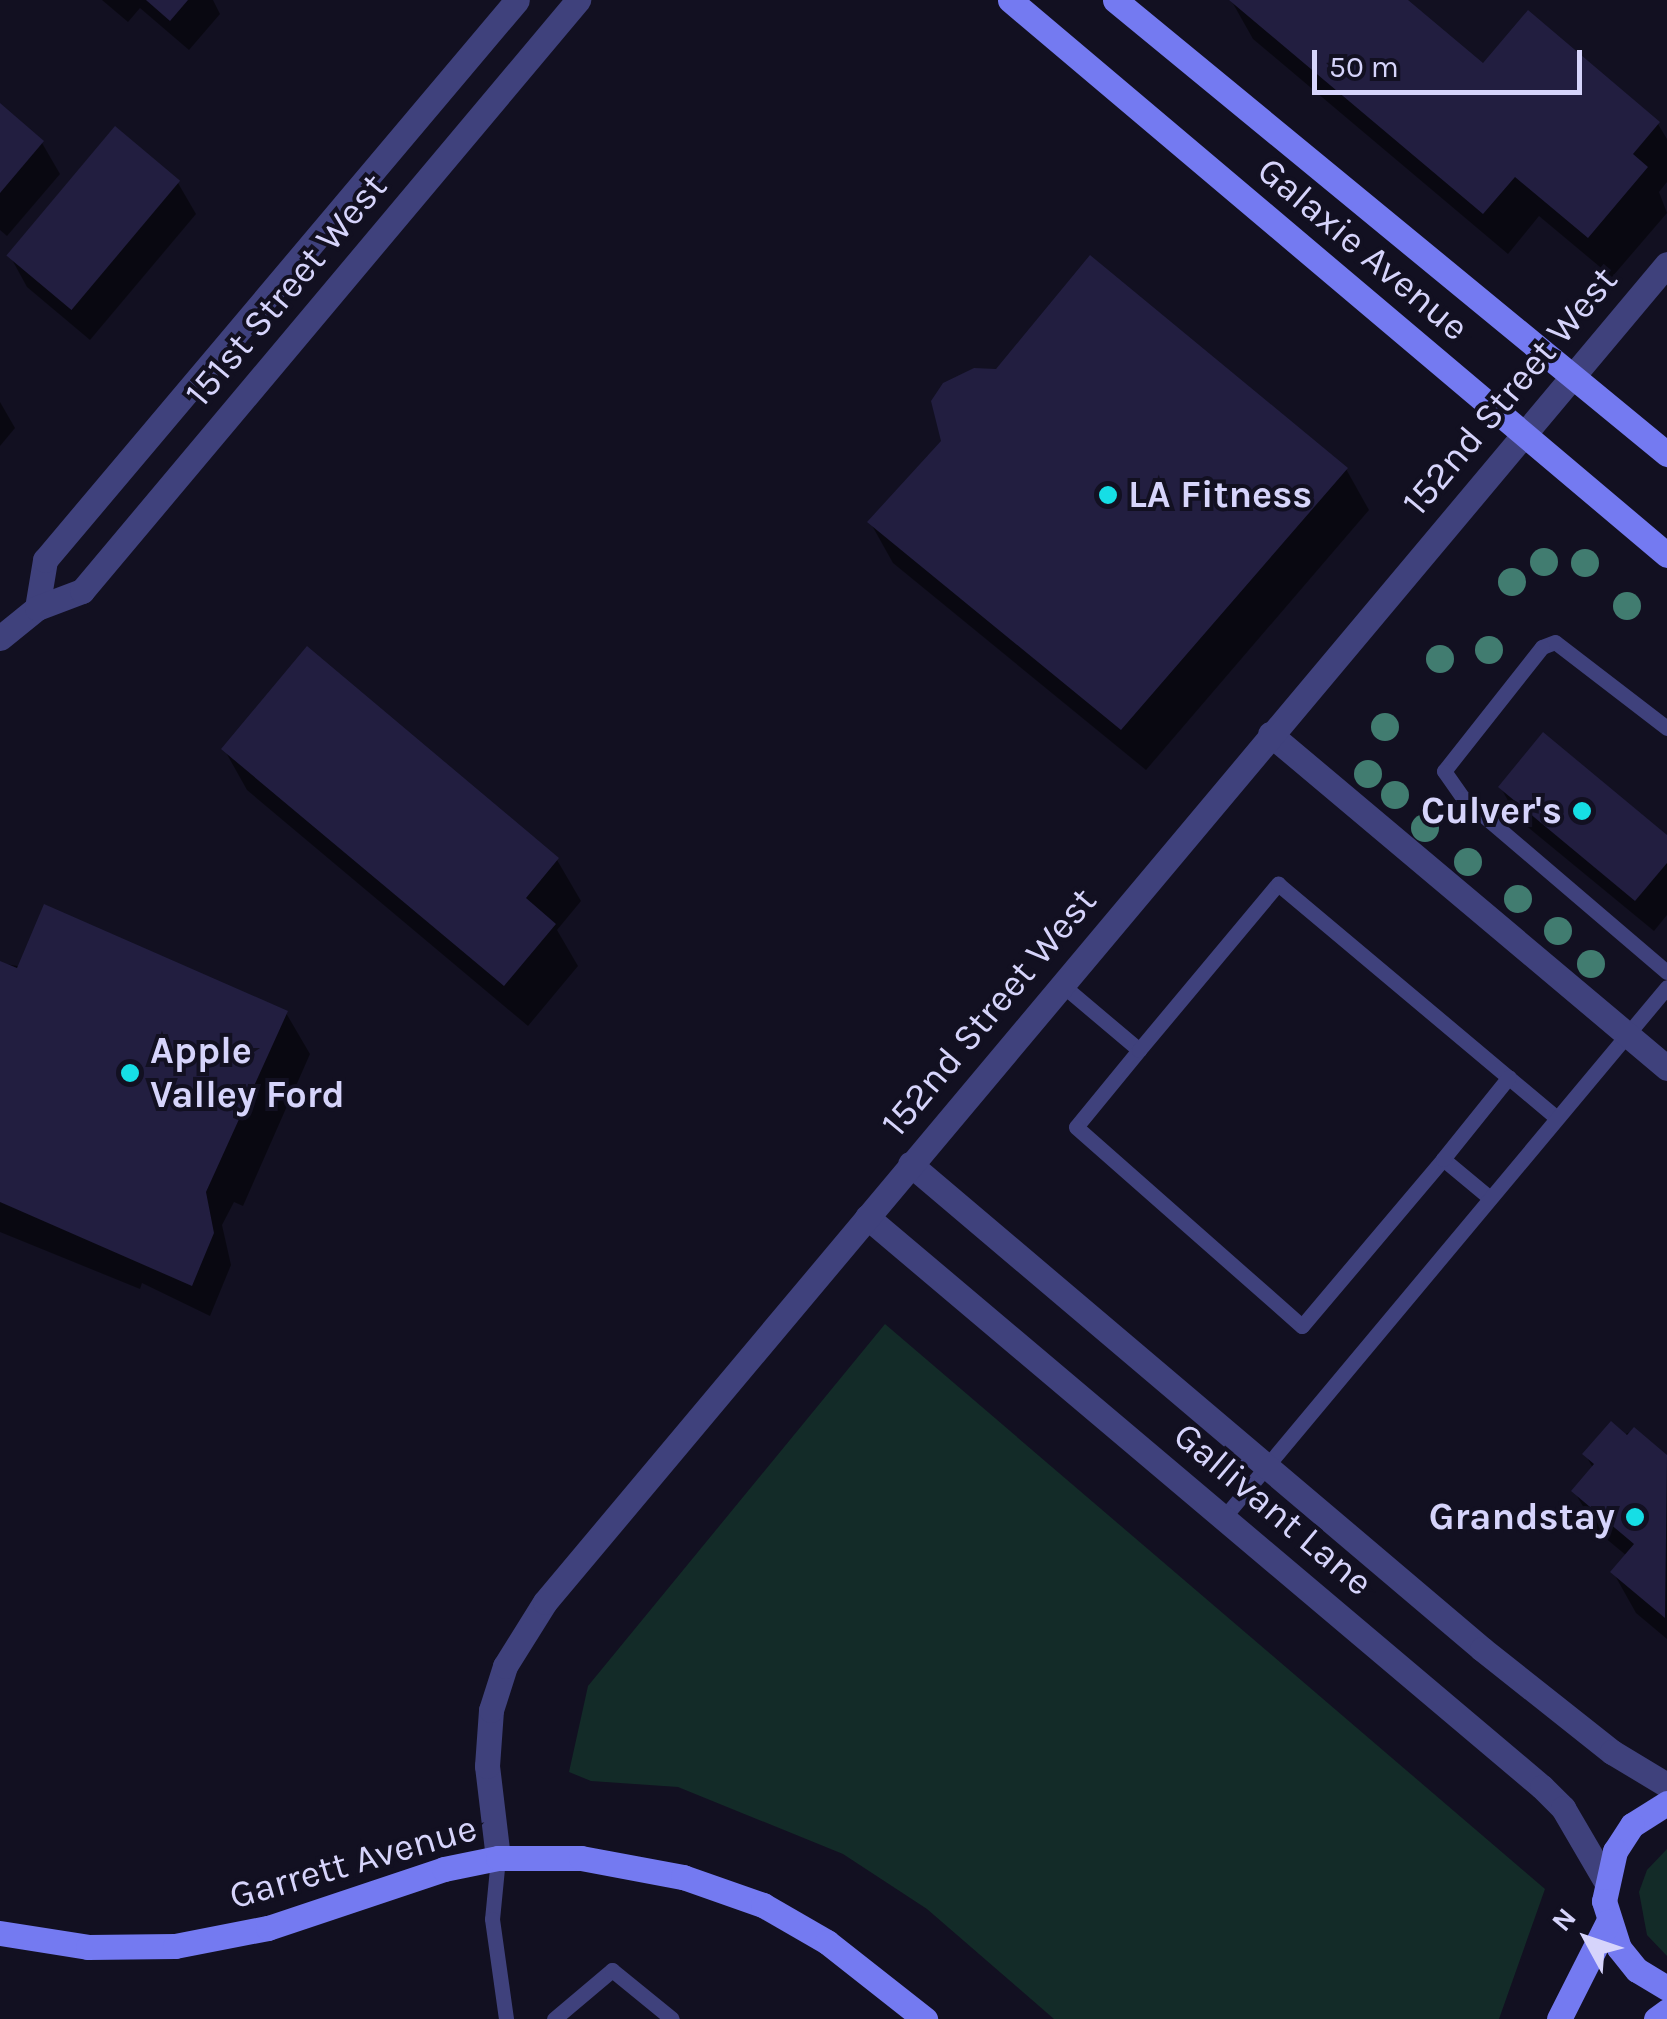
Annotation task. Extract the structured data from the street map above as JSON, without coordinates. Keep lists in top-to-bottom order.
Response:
{
  "streets": {
    "street": [
      "Galaxie Avenue",
      "151st Street West",
      "152nd Street West",
      "Gallivant Lane",
      "Garrett Avenue"
    ]
  },
  "crossings": [
    ["Galaxie Avenue", "152nd Street West"],
    ["152nd Street West", "Gallivant Lane"],
    ["152nd Street West", "Garrett Avenue"]
  ],
  "places": [
    "LA Fitness",
    "Culver's",
    "Apple Valley Ford",
    "Grandstay"
  ],
  "scale_bar": "50 m",
  "north": "top left"
}
